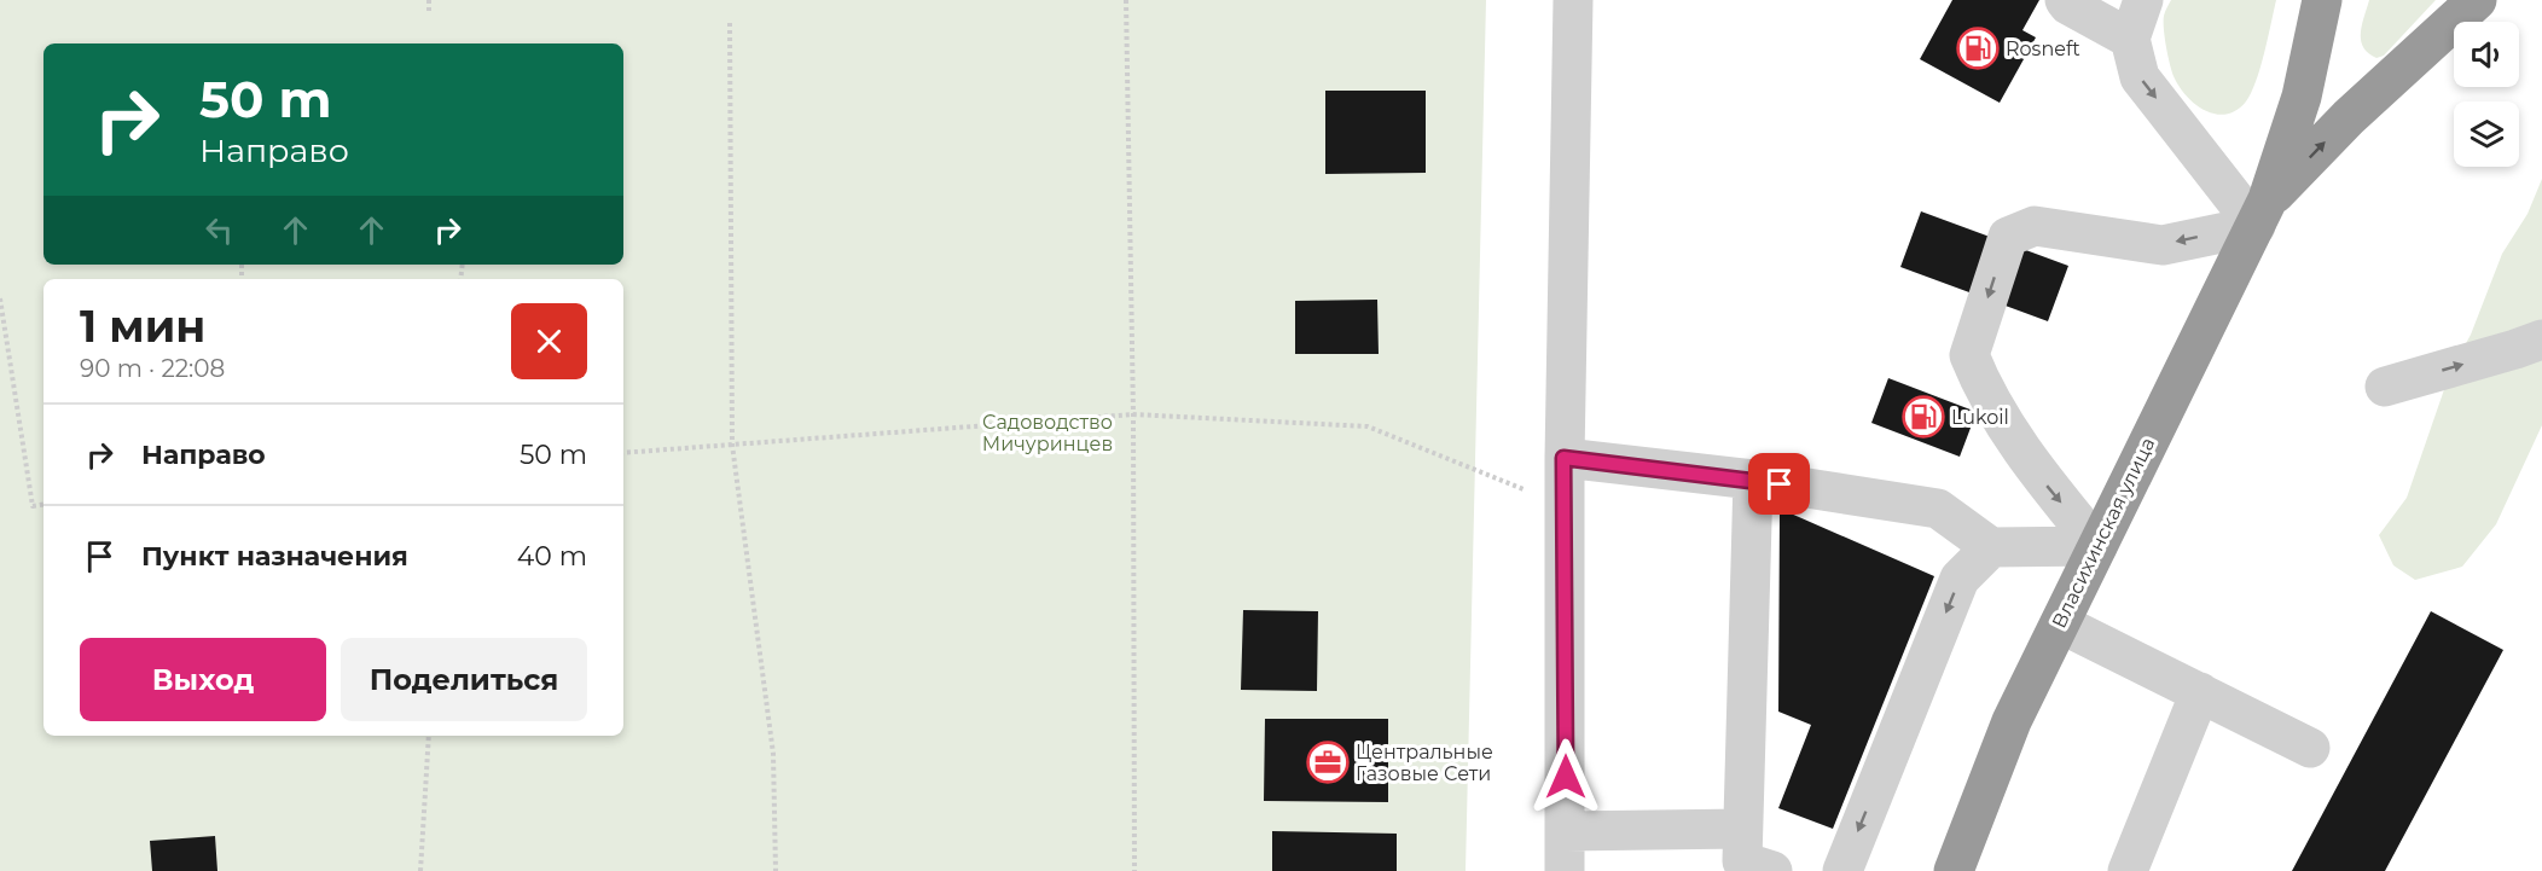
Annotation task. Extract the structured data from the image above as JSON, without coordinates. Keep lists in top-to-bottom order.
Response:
{
  "streets": {
    "highway": ["Власихинская улица"]
  },
  "parks": ["Садоводство Мичуринцев"],
  "places": {
    "fuel station": ["Rosneft", "Lukoil"],
    "office": ["Центральные Газовые Сети"]
  },
  "page": {
    "turn": ["50 m", "Направо"],
    "heading": ["1 мин", "90 m · 22:08"],
    "list": [
      {
        "name": "Направо",
        "value": "50 m"
      },
      {
        "name": "Пункт назначения",
        "value": "40 m"
      }
    ],
    "buttons": ["Выход", "Поделиться"]
  }
}
